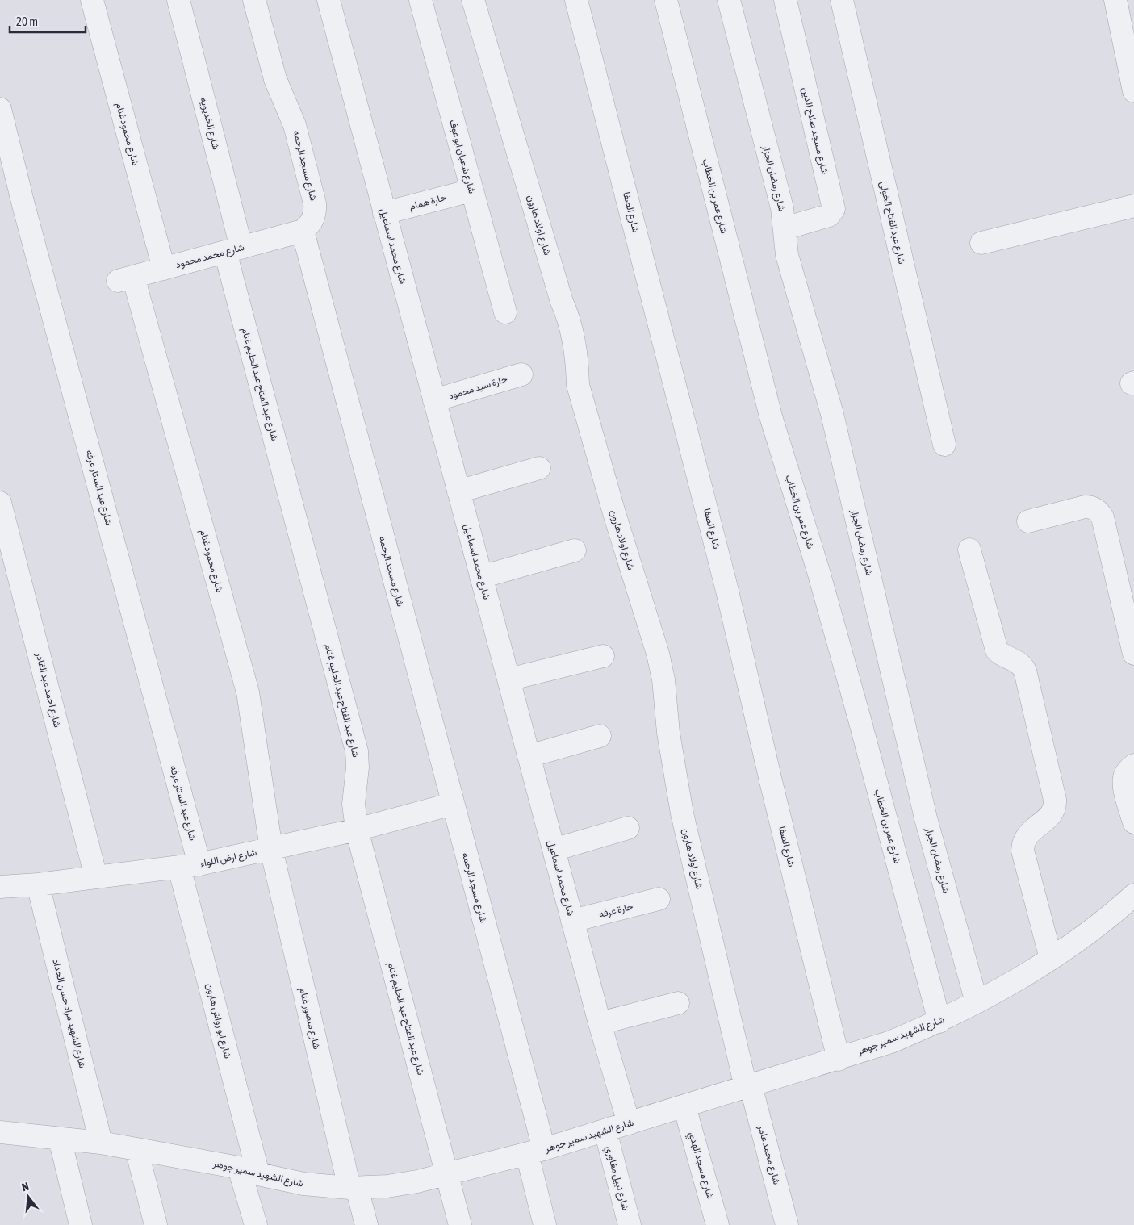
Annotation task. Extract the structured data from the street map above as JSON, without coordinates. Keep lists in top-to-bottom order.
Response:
{
  "streets": {
    "street": [
      "شارع الخديويه",
      "شارع مسجد صلاح الدين",
      "شارع محمود غنام",
      "شارع شعبان ابو عوف",
      "شارع مسجد الرحمه",
      "شارع رمضان الجزار",
      "شارع عمر بن الخطاب",
      "حارة همام",
      "شارع الصفا",
      "شارع عبد الفتاح الخولى",
      "شارع اولاد هارون",
      "شارع محمد اسماعيل",
      "شارع محمد محمود",
      "شارع عبد الفتاح عبد الحليم غنام",
      "حارة سيد محمود",
      "شارع عبد الستار عرفه",
      "شارع احمد عبد القادر",
      "شارع ارض اللواء",
      "حارة عرفه",
      "شارع الشهيد مراد حسن الحداد",
      "شارع منصور غنام",
      "شارع ابو رواش هارون",
      "شارع الشهيد سمير جوهر",
      "شارع محمد عامر",
      "شارع مسجد الهدي",
      "شارع نبيل مغاوري"
    ]
  },
  "crossings": [
    ["شارع الخديويه", "شارع محمد محمود"],
    ["شارع الخديويه", "شارع عبد الفتاح عبد الحليم غنام"],
    ["شارع مسجد صلاح الدين", "شارع رمضان الجزار"],
    ["شارع محمود غنام", "شارع محمد محمود"],
    ["شارع محمود غنام", "شارع ارض اللواء"],
    ["شارع محمود غنام", "شارع منصور غنام"],
    ["شارع شعبان ابو عوف", "حارة همام"],
    ["شارع مسجد الرحمه", "شارع محمد محمود"],
    ["شارع مسجد الرحمه", "شارع ارض اللواء"],
    ["شارع مسجد الرحمه", "شارع الشهيد سمير جوهر"],
    ["شارع رمضان الجزار", "شارع الشهيد سمير جوهر"],
    ["شارع عمر بن الخطاب", "شارع الشهيد سمير جوهر"],
    ["حارة همام", "شارع محمد اسماعيل"],
    ["شارع الصفا", "شارع الشهيد سمير جوهر"],
    ["شارع اولاد هارون", "شارع الشهيد سمير جوهر"],
    ["شارع اولاد هارون", "شارع محمد عامر"],
    ["شارع محمد اسماعيل", "حارة سيد محمود"],
    ["شارع محمد اسماعيل", "حارة عرفه"],
    ["شارع محمد اسماعيل", "شارع الشهيد سمير جوهر"],
    ["شارع محمد محمود", "شارع عبد الفتاح عبد الحليم غنام"],
    ["شارع عبد الفتاح عبد الحليم غنام", "شارع ارض اللواء"],
    ["شارع عبد الفتاح عبد الحليم غنام", "شارع الشهيد سمير جوهر"],
    ["شارع عبد الستار عرفه", "شارع ارض اللواء"],
    ["شارع عبد الستار عرفه", "شارع ابو رواش هارون"],
    ["شارع احمد عبد القادر", "شارع ارض اللواء"],
    ["شارع ارض اللواء", "شارع الشهيد مراد حسن الحداد"],
    ["شارع ارض اللواء", "شارع منصور غنام"],
    ["شارع ارض اللواء", "شارع ابو رواش هارون"],
    ["شارع الشهيد مراد حسن الحداد", "شارع الشهيد سمير جوهر"],
    ["شارع منصور غنام", "شارع الشهيد سمير جوهر"],
    ["شارع ابو رواش هارون", "شارع الشهيد سمير جوهر"],
    ["شارع الشهيد سمير جوهر", "شارع محمد عامر"],
    ["شارع الشهيد سمير جوهر", "شارع مسجد الهدي"],
    ["شارع الشهيد سمير جوهر", "شارع نبيل مغاوري"]
  ],
  "scale_bar": "20 m",
  "north": "top"
}
